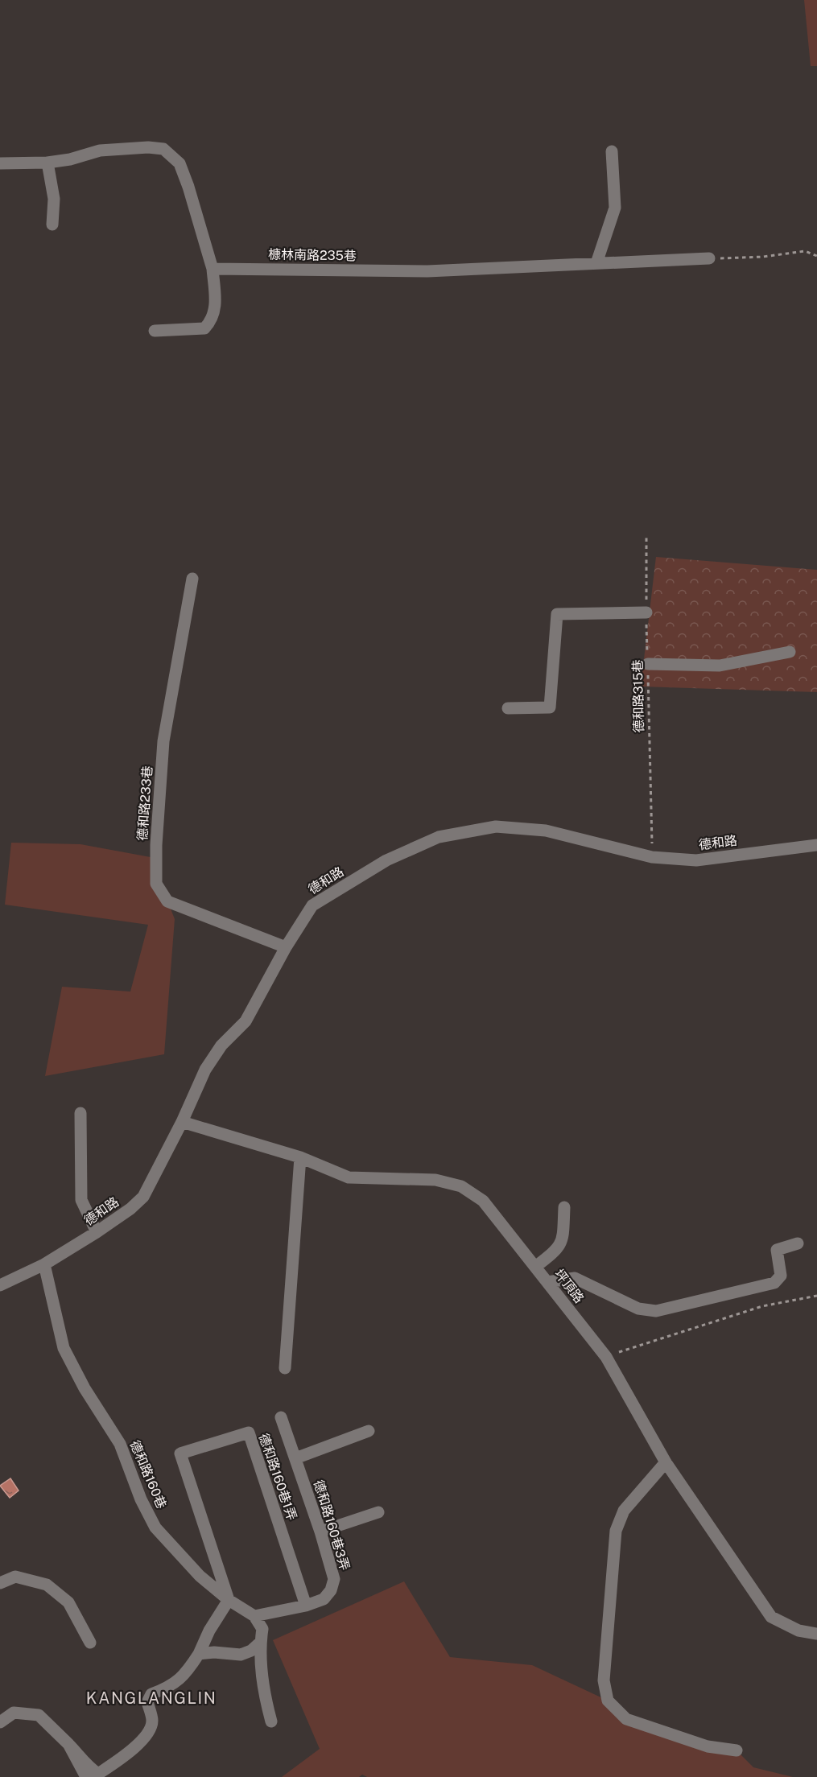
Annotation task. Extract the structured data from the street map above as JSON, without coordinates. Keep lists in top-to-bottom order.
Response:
{
  "streets": {
    "street": [
      "槺林南路235巷",
      "德和路233巷",
      "德和路",
      "坪頂路",
      "德和路160巷",
      "德和路160巷1弄",
      "德和路160巷3弄"
    ],
    "path": ["德和路315巷"]
  },
  "crossings": [
    ["德和路315巷", "德和路"],
    ["德和路233巷", "德和路"],
    ["德和路", "坪頂路"],
    ["德和路", "德和路160巷"],
    ["德和路160巷", "德和路160巷1弄"],
    ["德和路160巷", "德和路160巷3弄"],
    ["德和路160巷1弄", "德和路160巷3弄"]
  ],
  "districts": ["KANGLANGLIN"]
}
